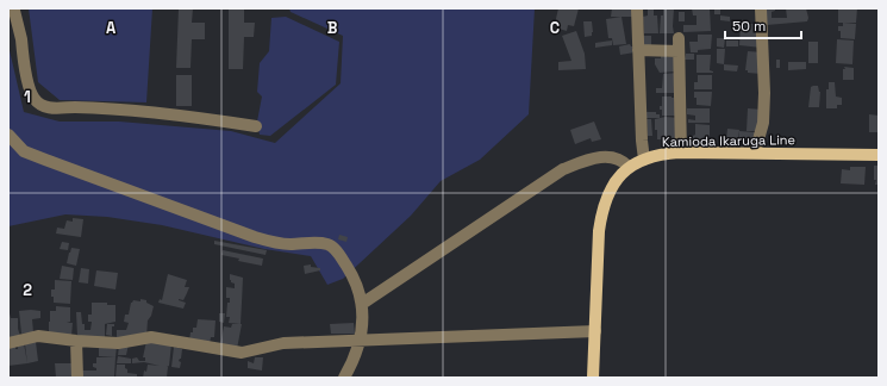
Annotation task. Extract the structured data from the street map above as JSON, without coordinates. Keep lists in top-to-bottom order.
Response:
{
  "streets": {
    "main road": ["Kamioda Ikaruga Line"]
  },
  "scale_bar": "50 m",
  "grid": {
    "columns": ["A", "B", "C"],
    "rows": ["1", "2"]
  }
}
